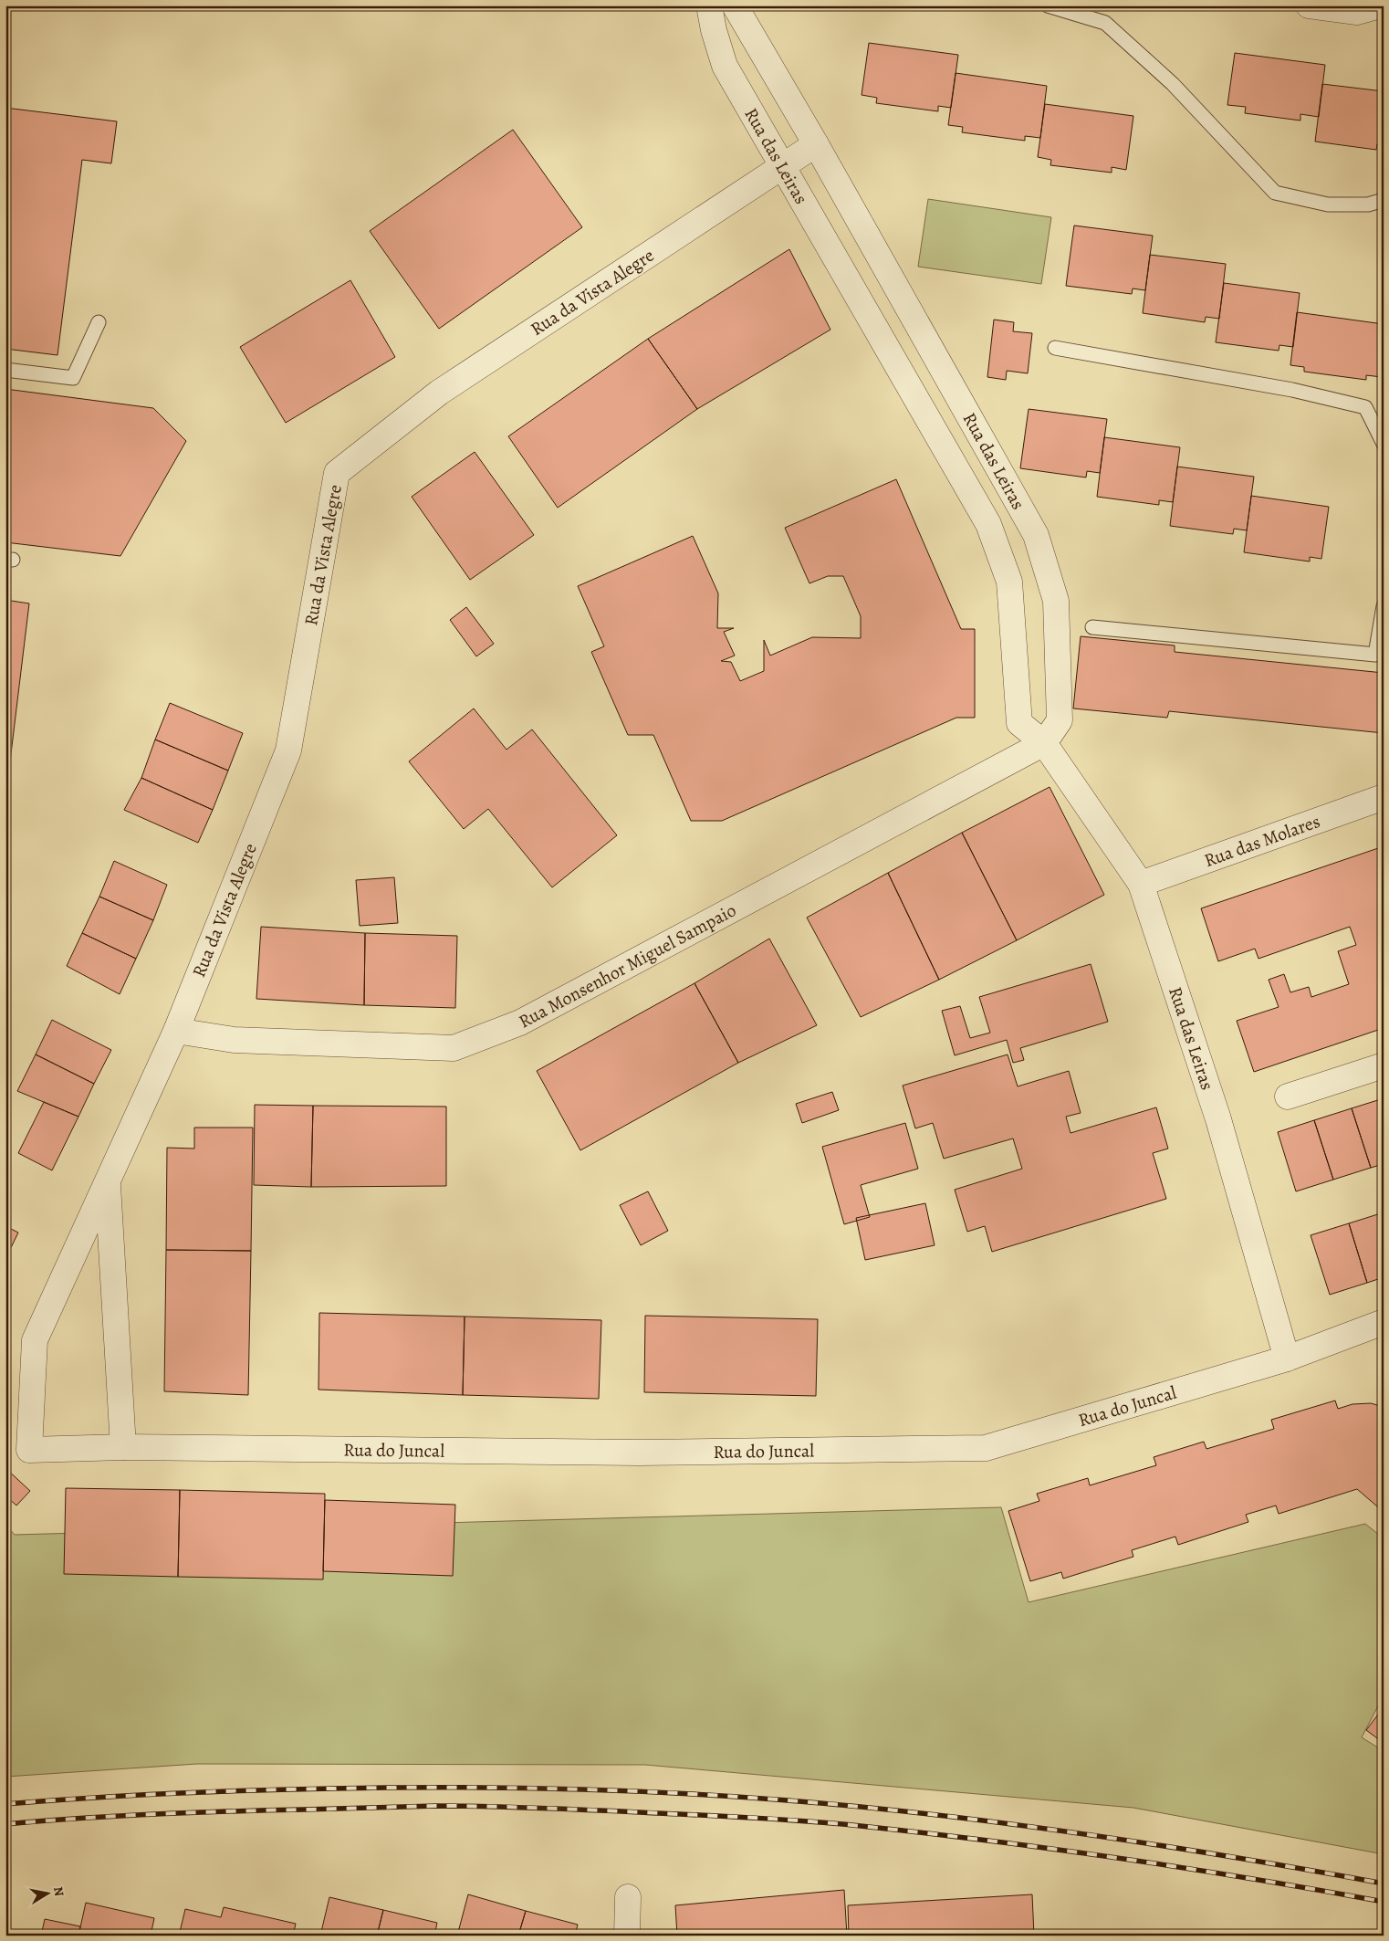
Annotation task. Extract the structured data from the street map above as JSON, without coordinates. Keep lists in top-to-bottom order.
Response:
{
  "streets": {
    "street": [
      "Rua das Leiras",
      "Rua da Vista Alegre",
      "Rua das Molares",
      "Rua Monsenhor Miguel Sampaio",
      "Rua do Juncal"
    ]
  },
  "crossings": [
    ["Rua das Leiras", "Rua da Vista Alegre"],
    ["Rua das Leiras", "Rua das Molares"],
    ["Rua das Leiras", "Rua Monsenhor Miguel Sampaio"],
    ["Rua das Leiras", "Rua do Juncal"],
    ["Rua da Vista Alegre", "Rua Monsenhor Miguel Sampaio"],
    ["Rua da Vista Alegre", "Rua do Juncal"]
  ],
  "north": "right"
}
